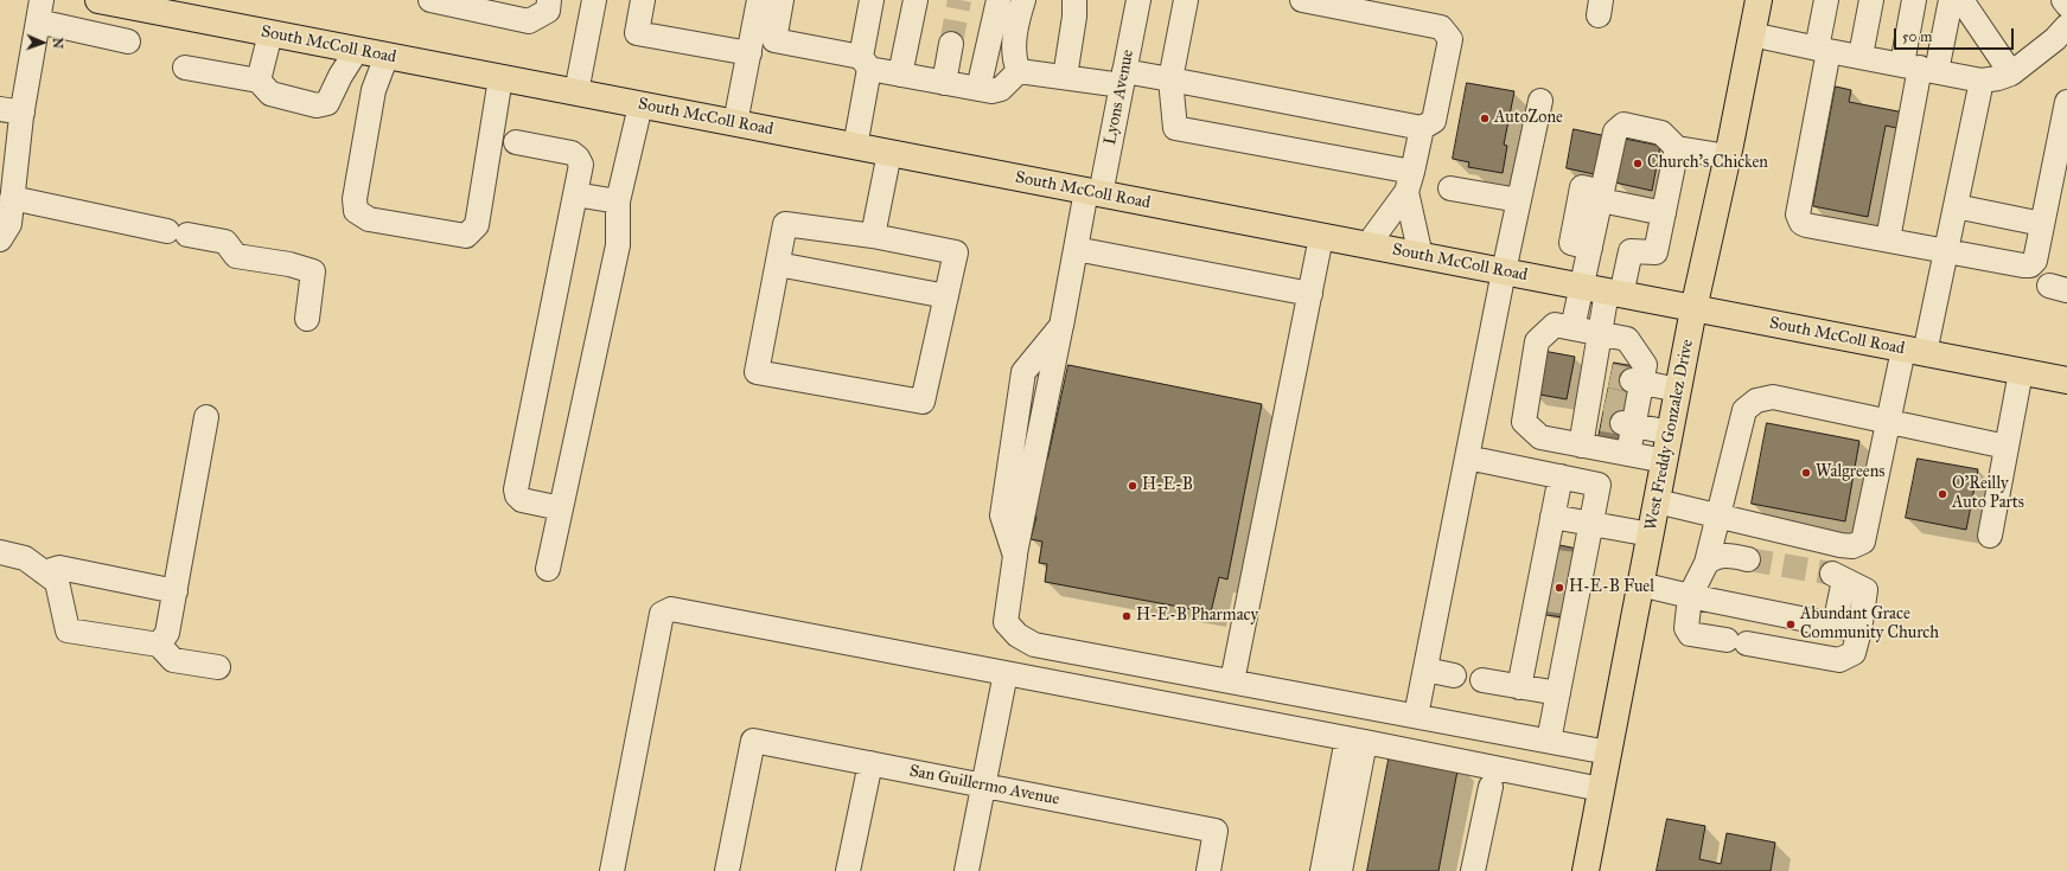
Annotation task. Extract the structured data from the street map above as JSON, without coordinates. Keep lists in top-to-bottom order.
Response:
{
  "streets": {
    "main road": ["South McColl Road", "West Freddy Gonzalez Drive"],
    "street": ["Lyons Avenue", "San Guillermo Avenue"]
  },
  "crossings": [
    ["South McColl Road", "Lyons Avenue"],
    ["South McColl Road", "West Freddy Gonzalez Drive"]
  ],
  "places": [
    "AutoZone",
    "Church's Chicken",
    "Walgreens",
    "H-E-B",
    "O'Reilly Auto Parts",
    "H-E-B Fuel",
    "H-E-B Pharmacy",
    "Abundant Grace Community Church"
  ],
  "scale_bar": "50 m",
  "north": "right"
}
